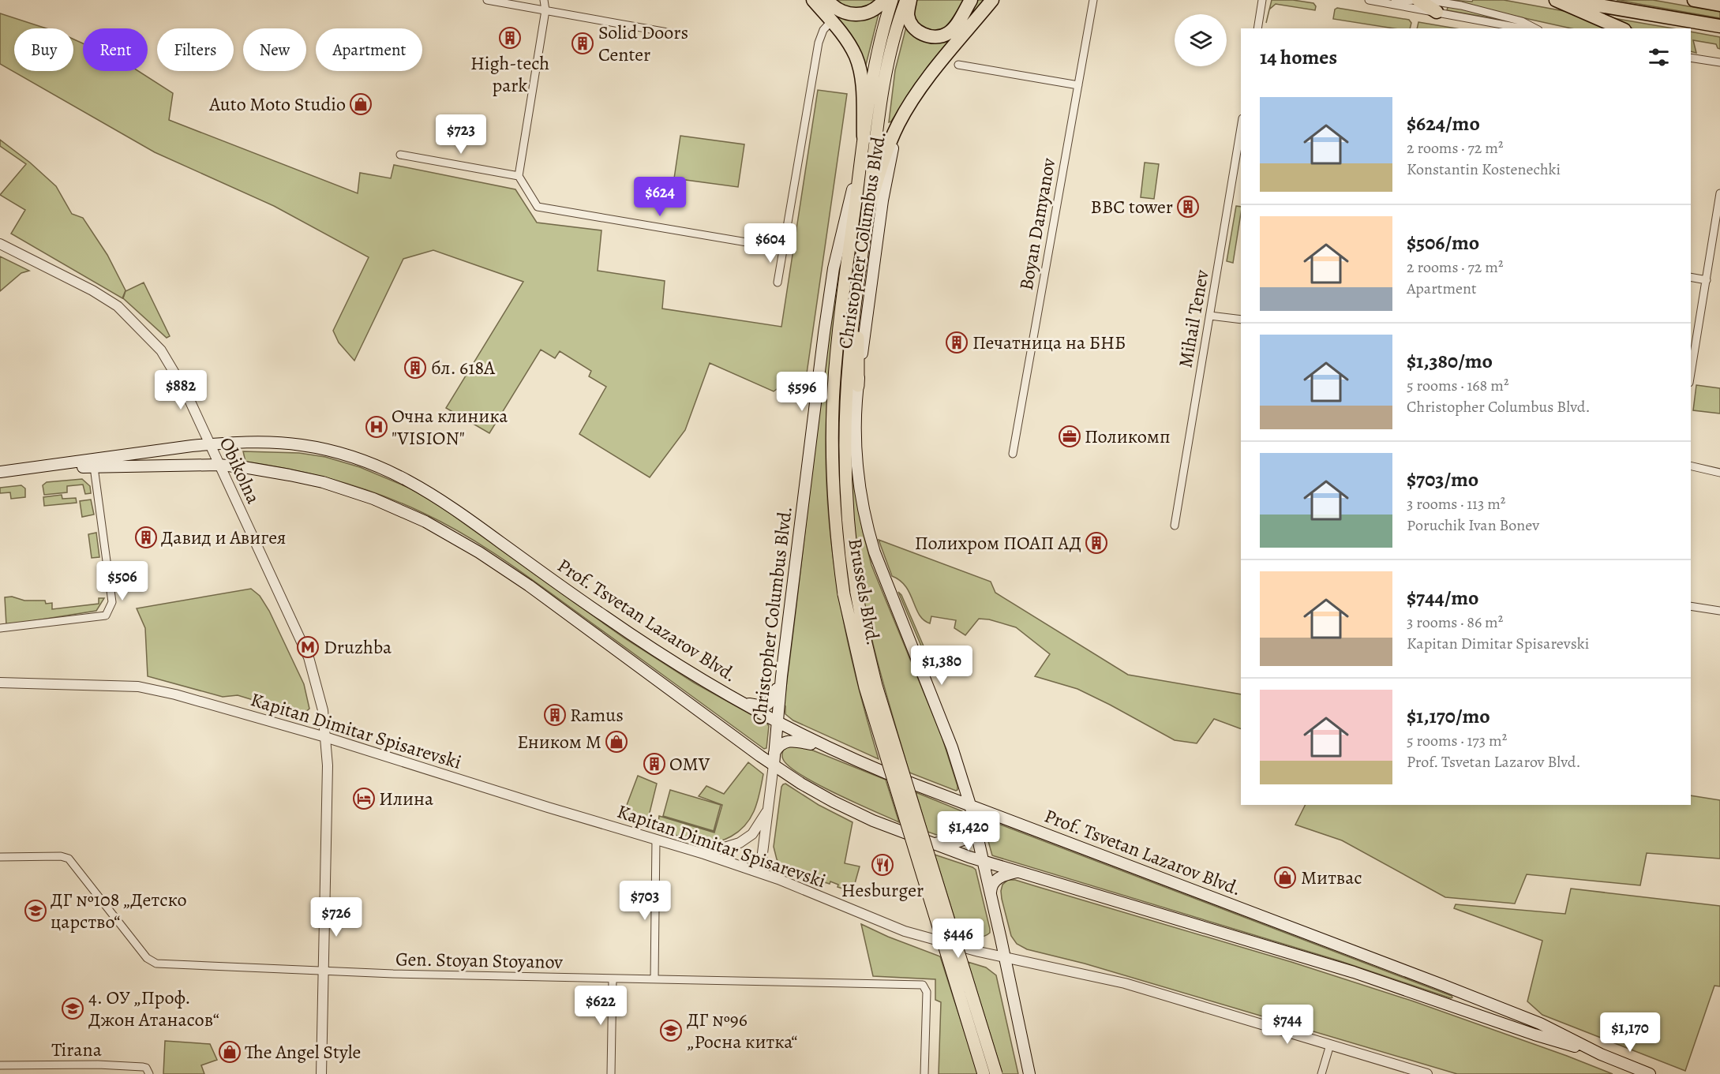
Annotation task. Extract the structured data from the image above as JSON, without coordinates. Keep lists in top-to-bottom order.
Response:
{
  "streets": {
    "main road": ["Christopher Columbus Blvd.", "Brussels Blvd.", "Prof. Tsvetan Lazarov Blvd."],
    "street": [
      "Boyan Damyanov",
      "Mihail Tenev",
      "Obikolna",
      "Kapitan Dimitar Spisarevski",
      "Gen. Stoyan Stoyanov",
      "Tirana"
    ]
  },
  "crossings": [
    ["Christopher Columbus Blvd.", "Brussels Blvd."],
    ["Christopher Columbus Blvd.", "Prof. Tsvetan Lazarov Blvd."],
    ["Christopher Columbus Blvd.", "Kapitan Dimitar Spisarevski"],
    ["Obikolna", "Prof. Tsvetan Lazarov Blvd."],
    ["Obikolna", "Kapitan Dimitar Spisarevski"],
    ["Obikolna", "Gen. Stoyan Stoyanov"]
  ],
  "places": {
    "building": [
      "High-tech park",
      "Solid Doors Center",
      "BBC tower",
      "Печатница на БНБ",
      "бл. 618А",
      "Давид и Авигея",
      "Полихром ПОАП АД",
      "Ramus",
      "OMV"
    ],
    "shop": [
      "Auto Moto Studio",
      "Еником М",
      "Митвас",
      "The Angel Style"
    ],
    "hospital": ["Очна клиника \"VISION\""],
    "office": ["Поликомп"],
    "metro station": ["Druzhba"],
    "hotel": ["Илина"],
    "restaurant": ["Hesburger"],
    "school or university": ["ДГ №108 „Детско царство“", "4. ОУ „Проф. Джон Атанасов“", "ДГ №96 „Росна китка“"]
  },
  "page": {
    "chip": [
      "Buy",
      "Rent",
      "Filters",
      "New",
      "Apartment"
    ],
    "heading": "14 homes",
    "list": [
      {
        "name": "$624/mo",
        "note": "2 rooms · 72 m² · Konstantin Kostenechki"
      },
      {
        "name": "$506/mo",
        "note": "2 rooms · 72 m² · Apartment"
      },
      {
        "name": "$1,380/mo",
        "note": "5 rooms · 168 m² · Christopher Columbus Blvd."
      },
      {
        "name": "$703/mo",
        "note": "3 rooms · 113 m² · Рoruchik Ivan Bonev"
      },
      {
        "name": "$744/mo",
        "note": "3 rooms · 86 m² · Kapitan Dimitar Spisarevski"
      },
      {
        "name": "$1,170/mo",
        "note": "5 rooms · 173 m² · Prof. Tsvetan Lazarov Blvd."
      }
    ],
    "price": [
      "$723",
      "$624",
      "$604",
      "$882",
      "$596",
      "$506",
      "$1,380",
      "$1,420",
      "$703",
      "$726",
      "$446",
      "$622",
      "$744",
      "$1,170"
    ]
  }
}
